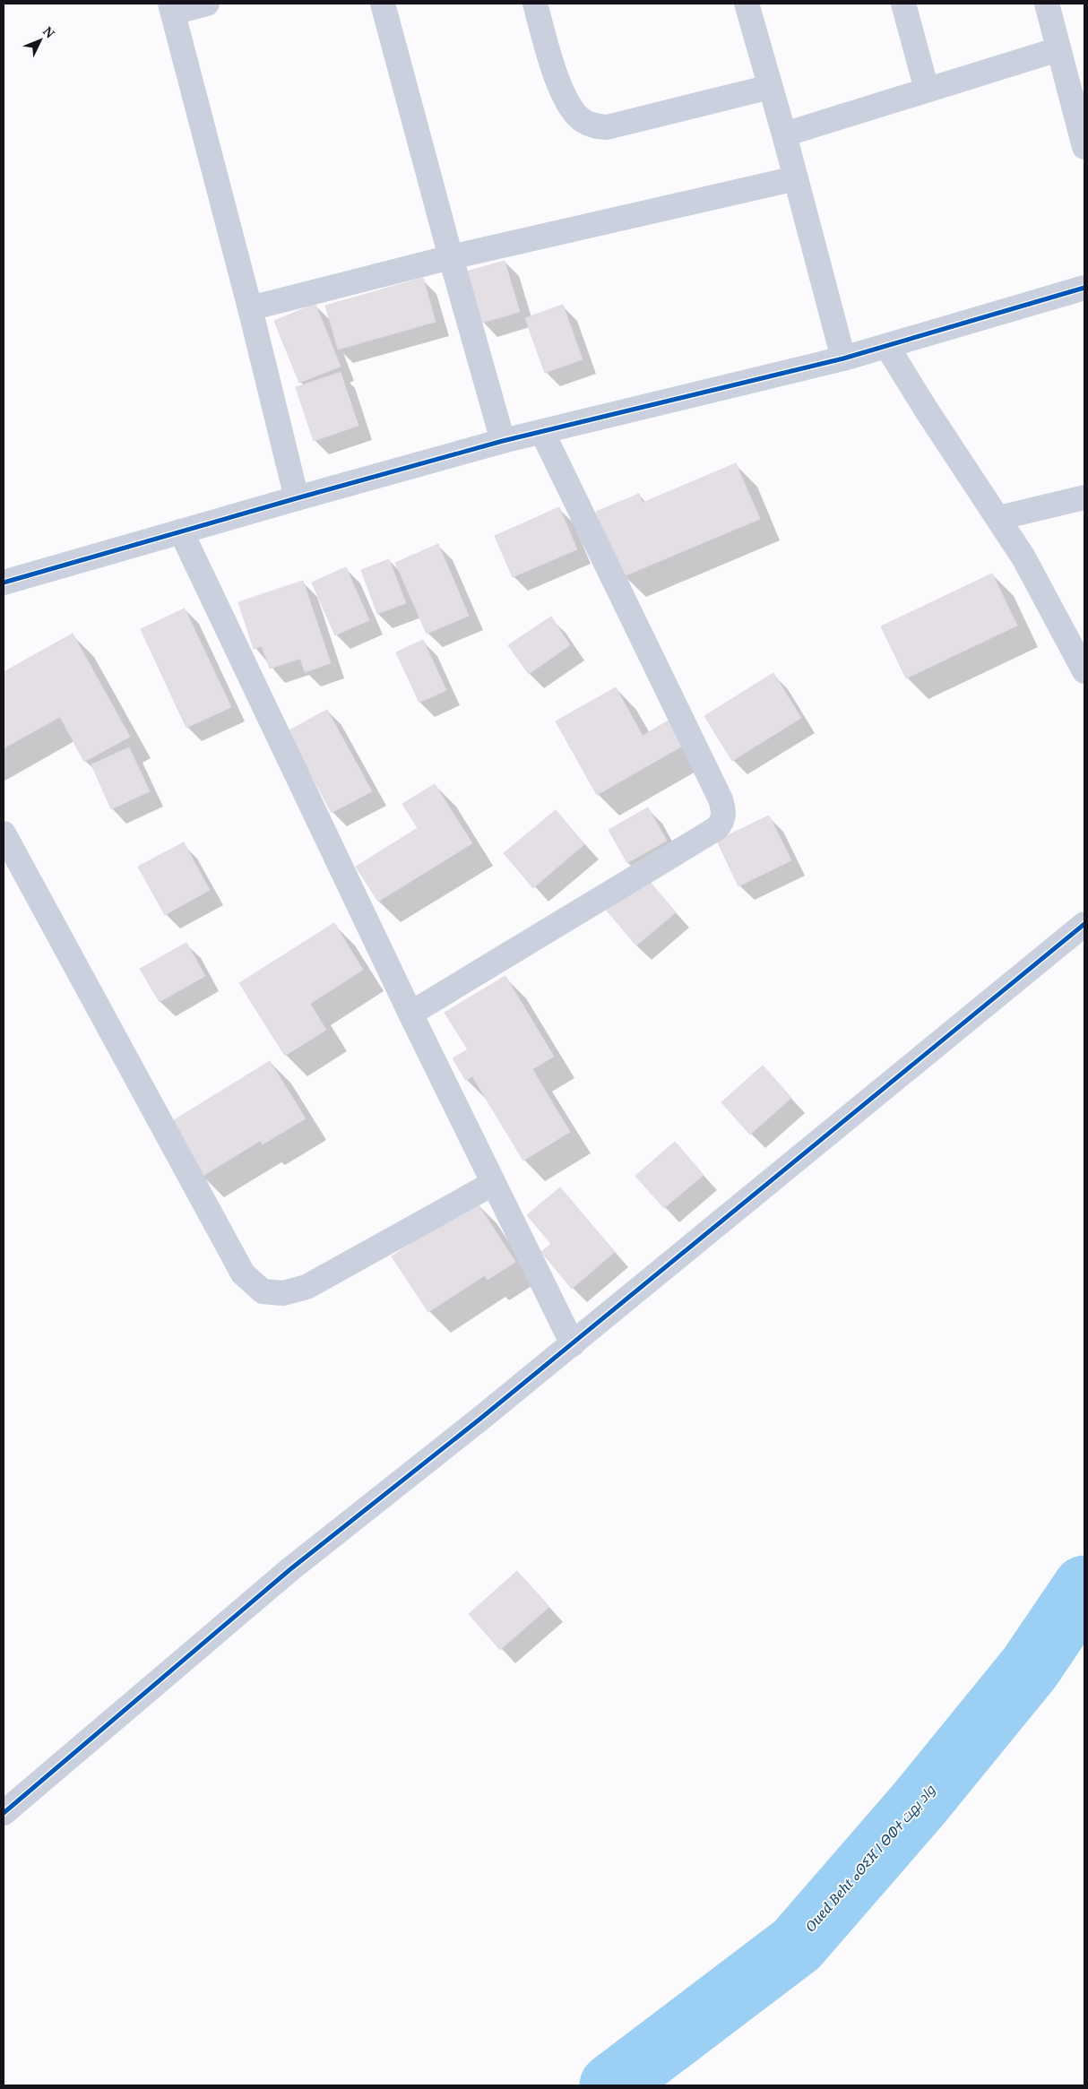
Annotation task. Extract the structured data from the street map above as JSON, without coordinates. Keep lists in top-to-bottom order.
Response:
{
  "water": ["Oued Beht ⴰⵙⵉⴼ ⵏ ⴱⵀⵜ واد بهت"],
  "north": "top right"
}
